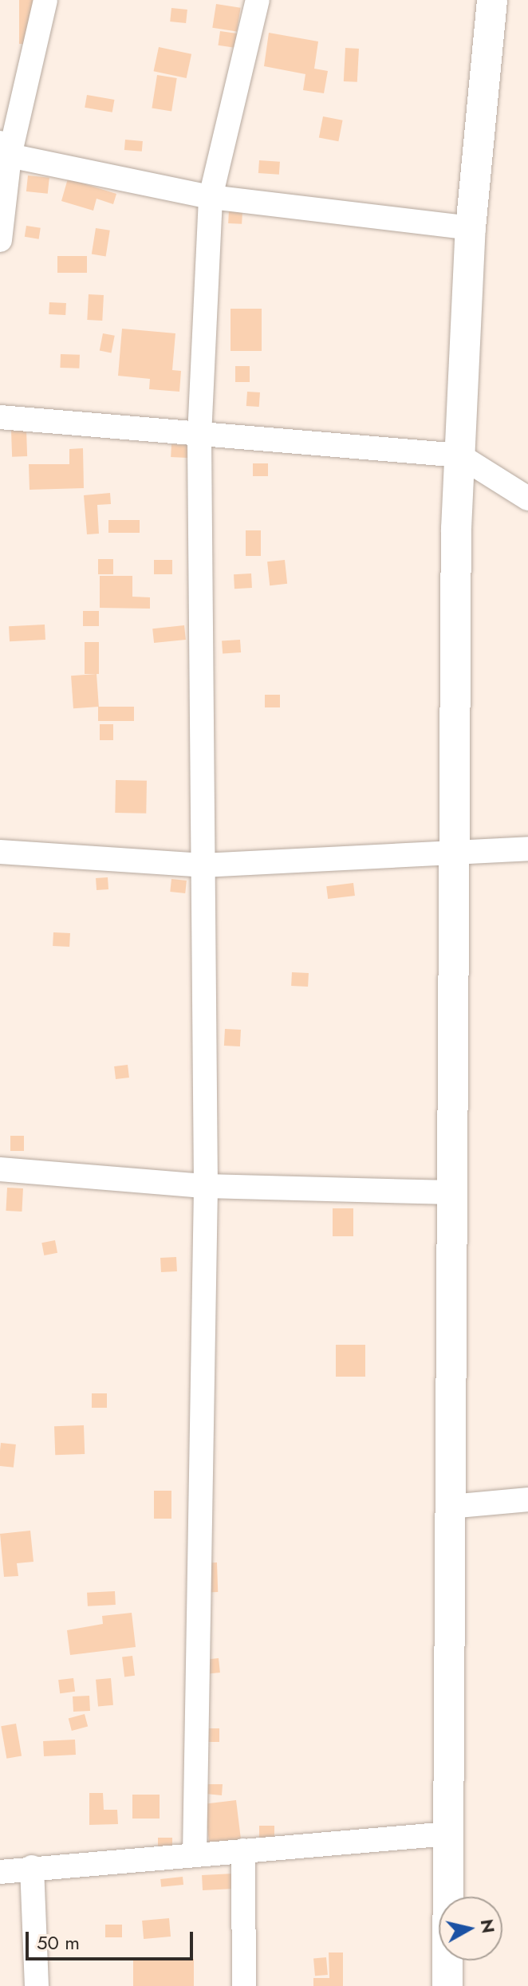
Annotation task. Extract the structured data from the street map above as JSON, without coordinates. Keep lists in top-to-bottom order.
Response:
{
  "scale_bar": "50 m",
  "north": "right"
}
